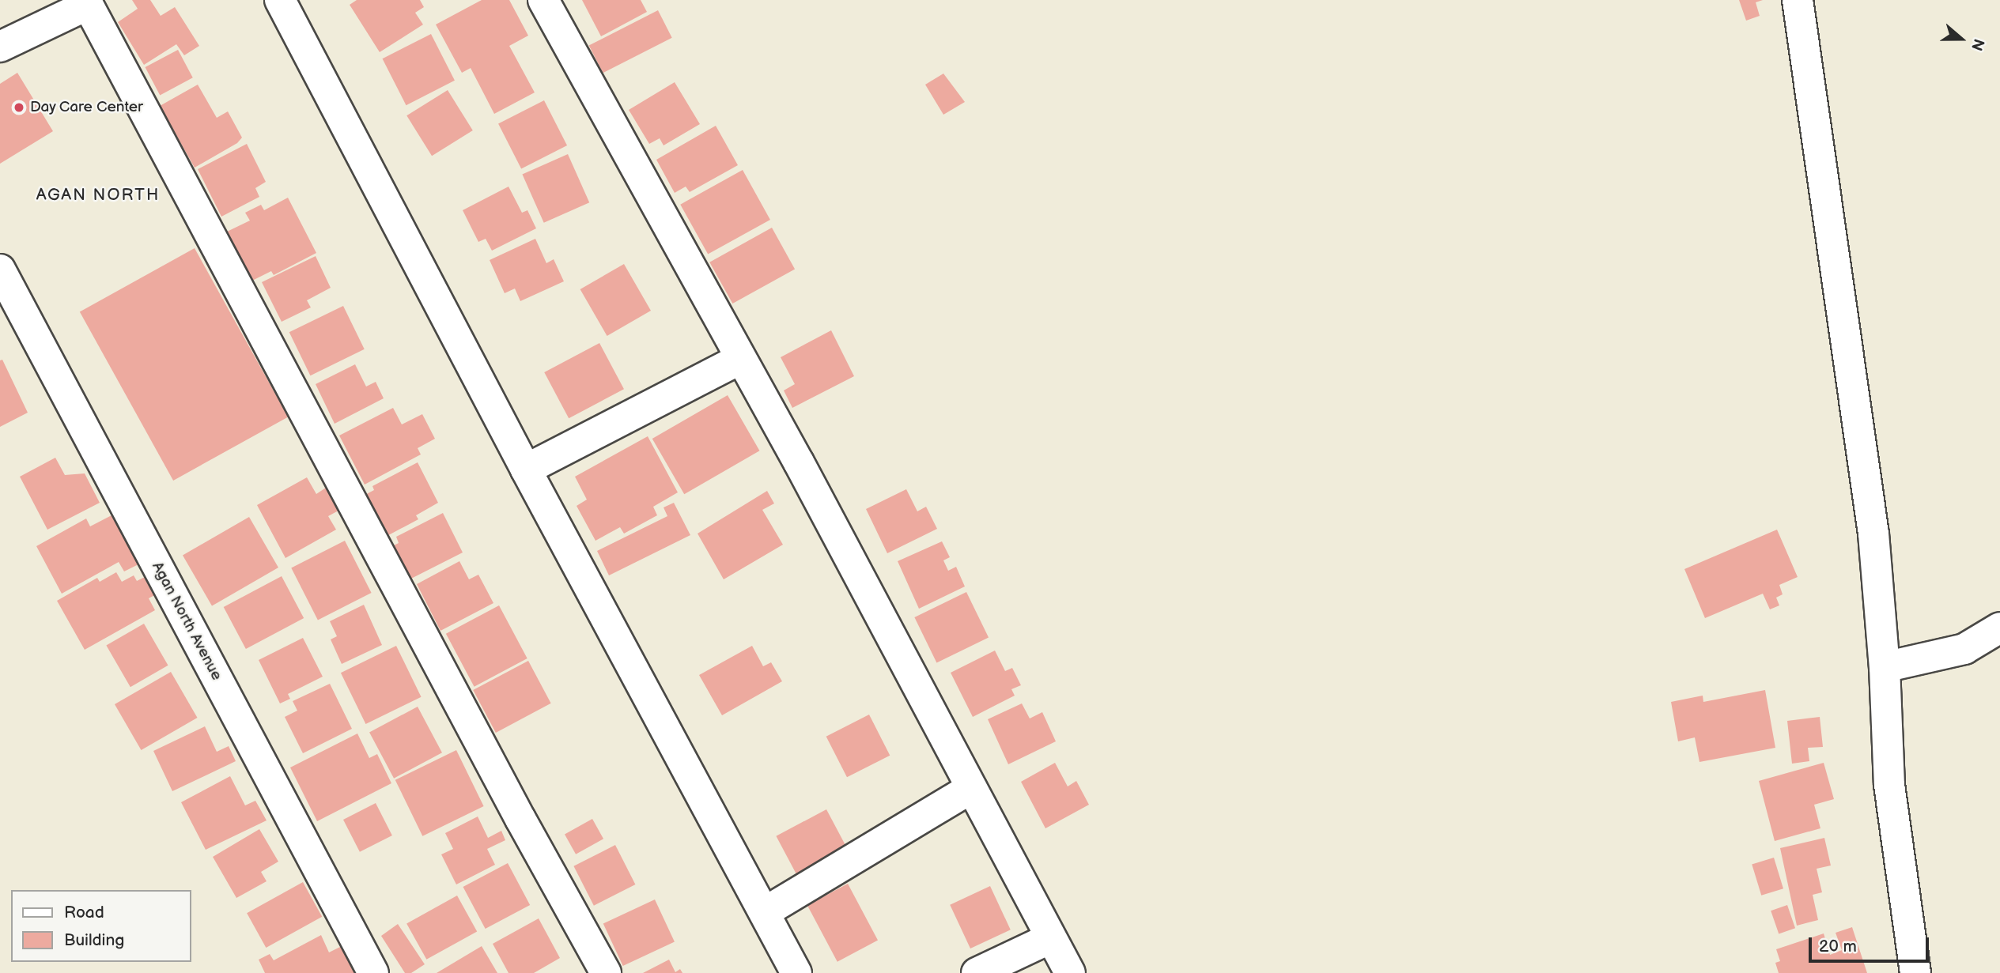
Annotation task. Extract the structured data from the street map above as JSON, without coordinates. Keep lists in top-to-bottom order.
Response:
{
  "streets": {
    "street": ["Agan North Avenue"]
  },
  "districts": ["AGAN NORTH"],
  "places": ["Day Care Center"],
  "legend": ["Road", "Building"],
  "scale_bar": "20 m",
  "north": "right"
}
